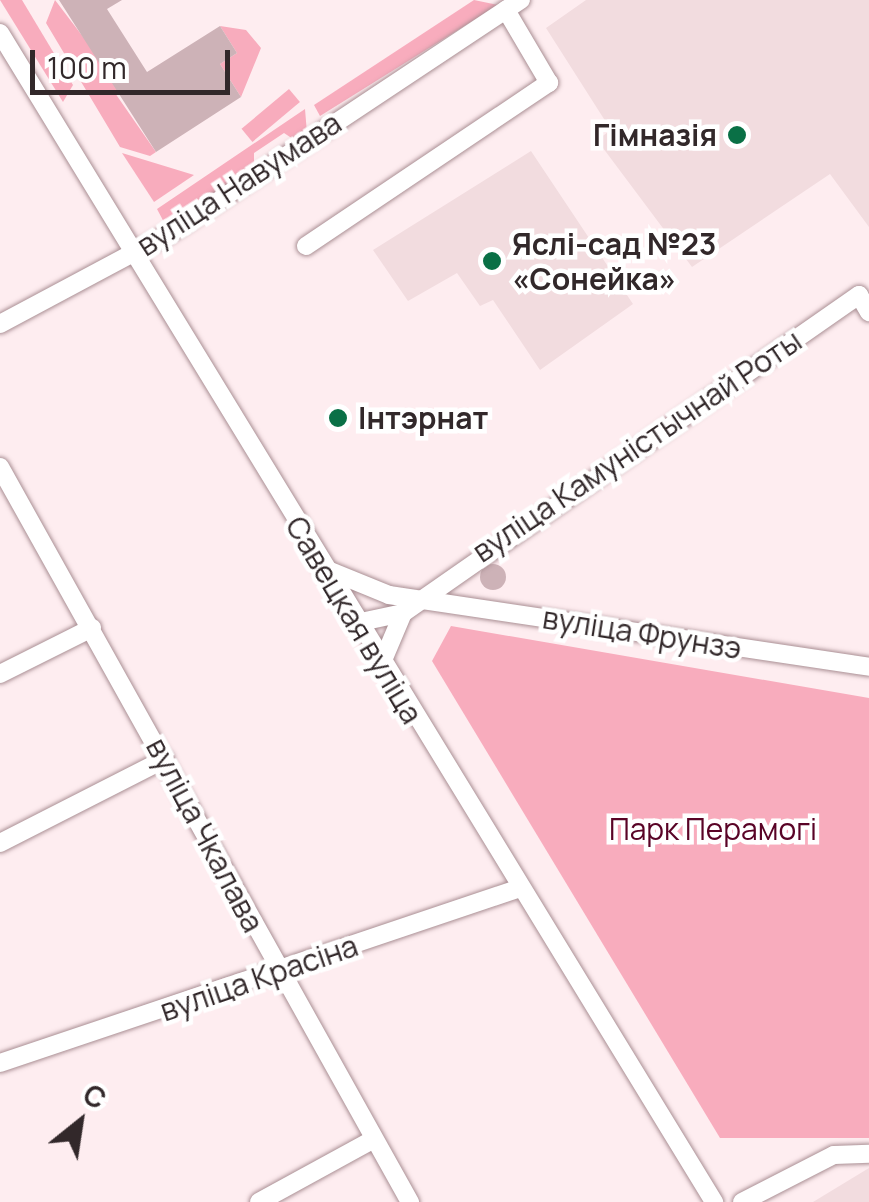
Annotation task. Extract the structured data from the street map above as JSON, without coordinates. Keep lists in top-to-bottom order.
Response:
{
  "streets": {
    "street": [
      "вуліца Навумава",
      "вуліца Камуністычнай Роты",
      "Савецкая вуліца",
      "вуліца Фрунзэ",
      "вуліца Чкалава",
      "вуліца Красіна"
    ]
  },
  "crossings": [
    ["вуліца Навумава", "Савецкая вуліца"],
    ["вуліца Камуністычнай Роты", "вуліца Фрунзэ"],
    ["Савецкая вуліца", "вуліца Фрунзэ"],
    ["Савецкая вуліца", "вуліца Красіна"],
    ["вуліца Чкалава", "вуліца Красіна"]
  ],
  "parks": ["Парк Перамогі"],
  "places": ["Гімназія", "Яслі-сад №23 «Сонейка»", "Інтэрнат"],
  "scale_bar": "100 m",
  "north": "top right"
}
